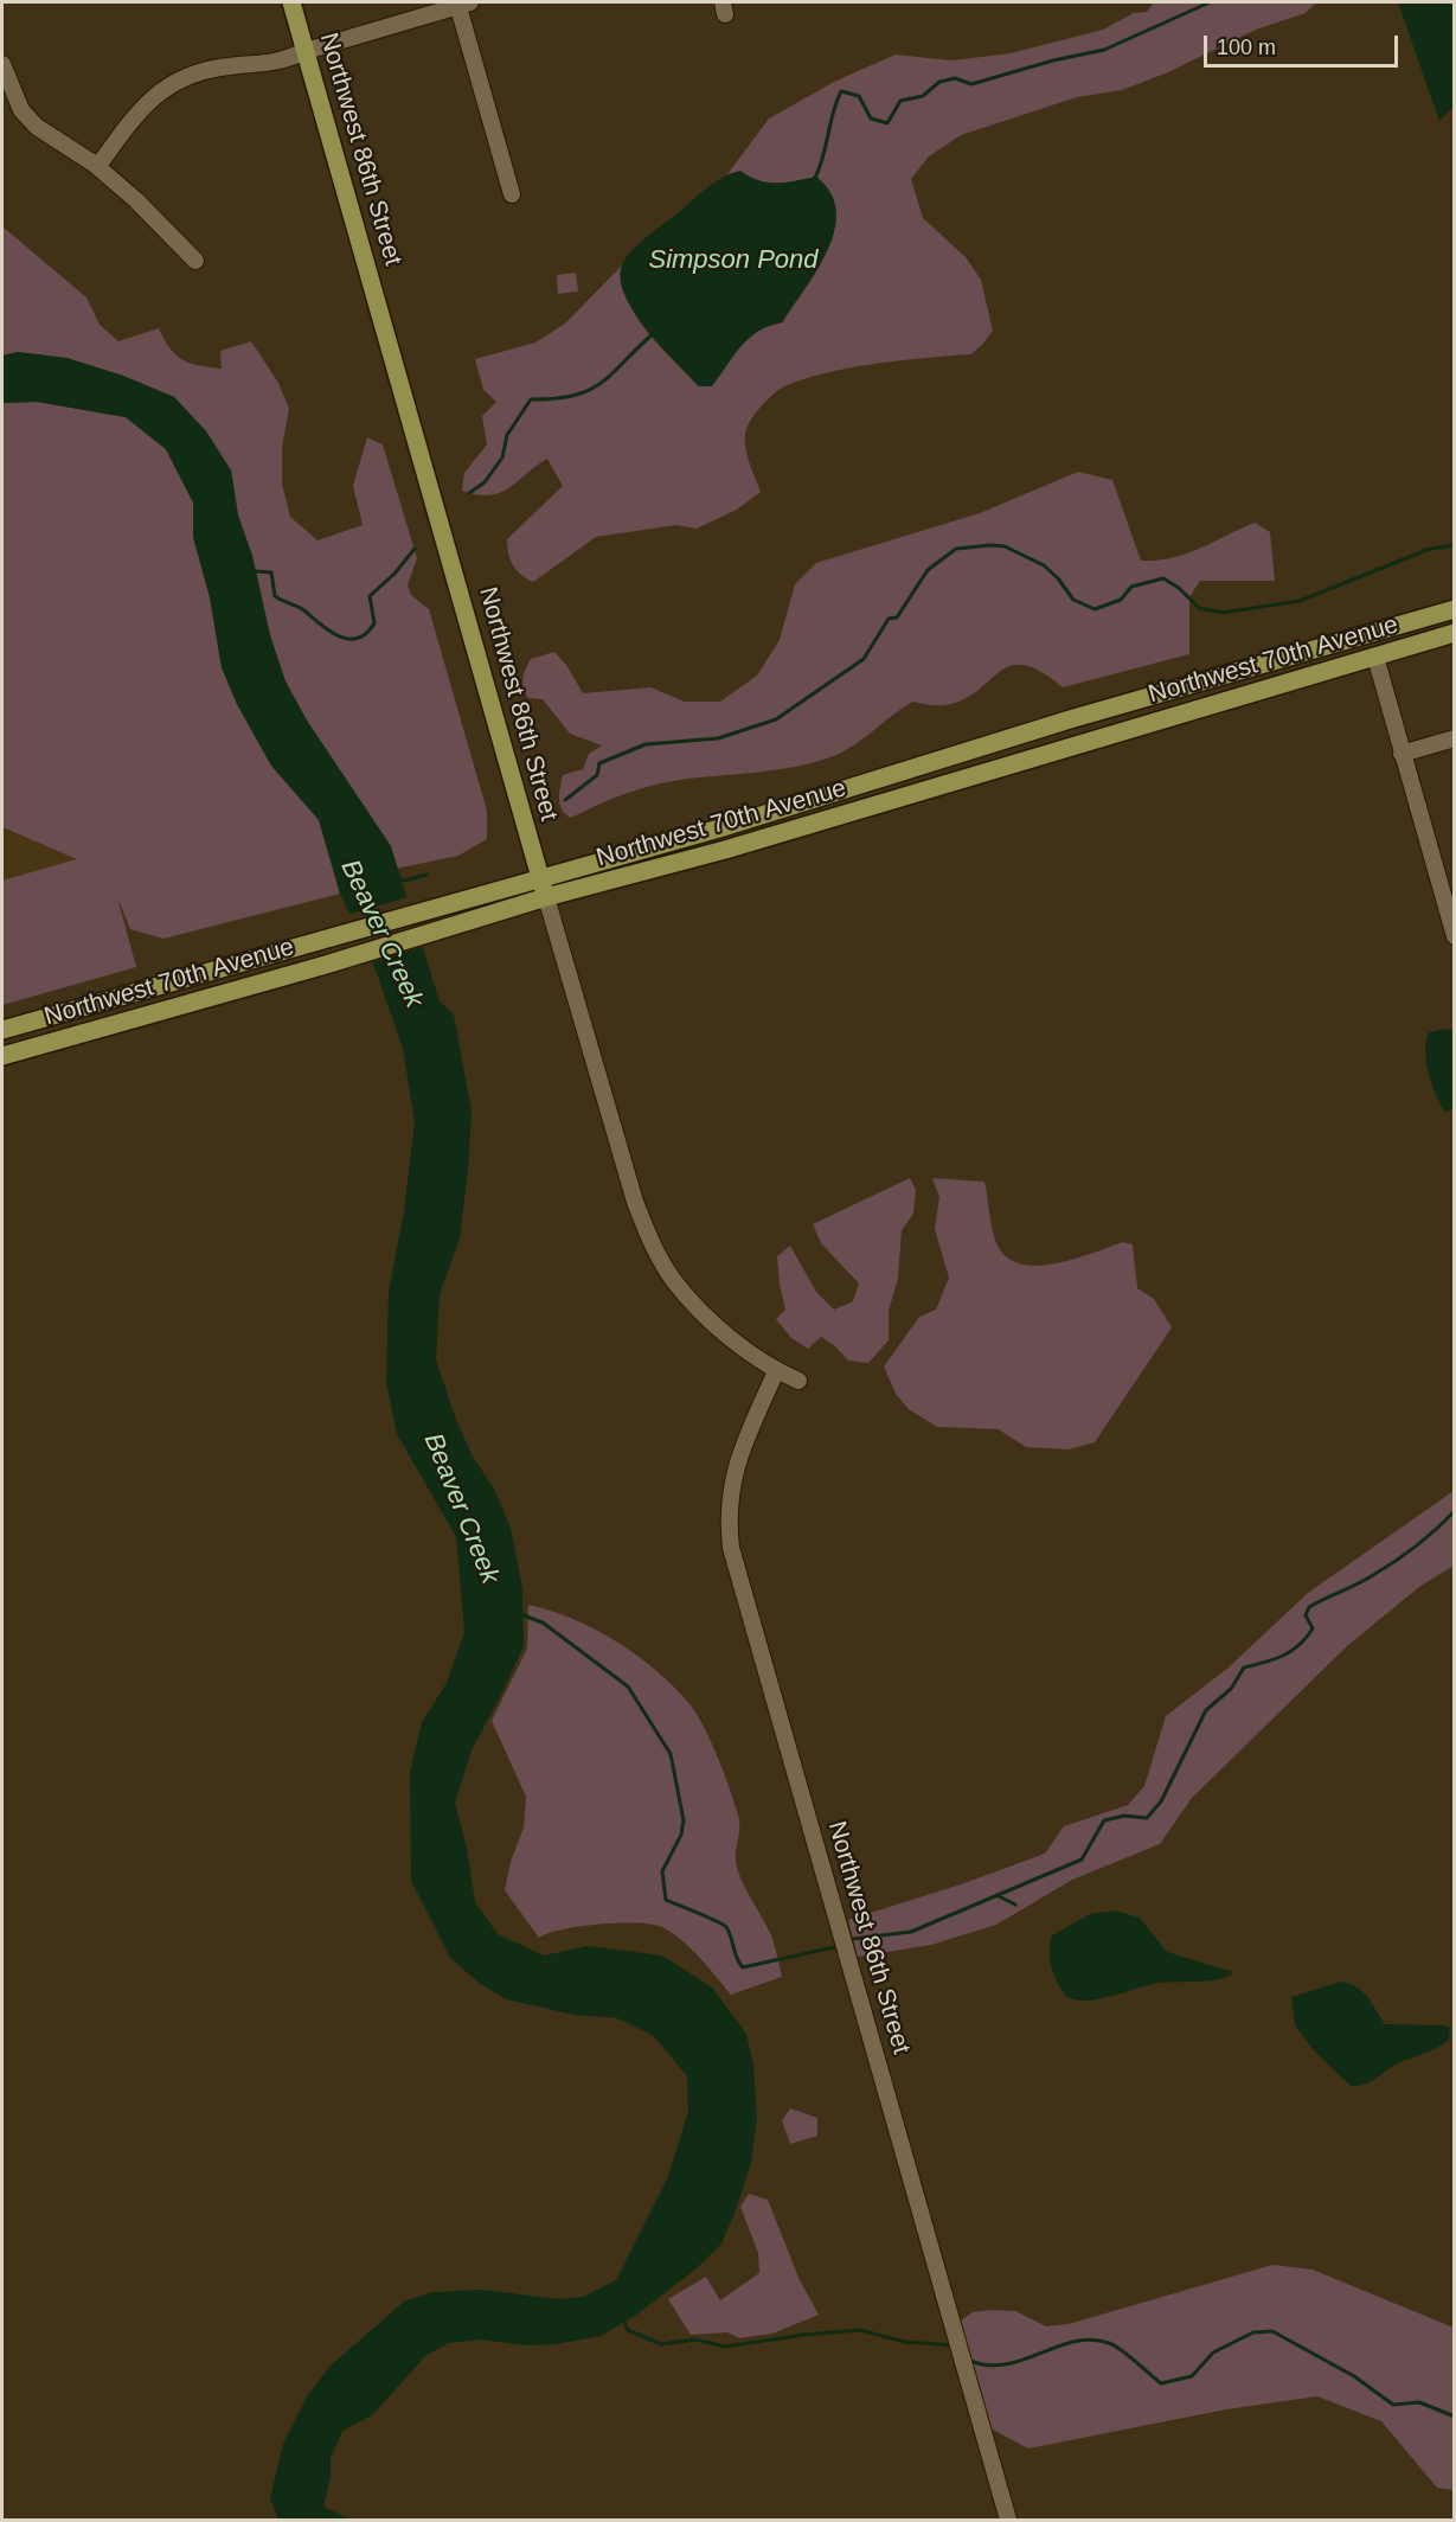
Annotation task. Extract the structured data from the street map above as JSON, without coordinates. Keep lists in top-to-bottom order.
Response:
{
  "streets": {
    "main road": ["Northwest 86th Street", "Northwest 70th Avenue"]
  },
  "crossings": [
    ["Northwest 86th Street", "Northwest 70th Avenue"]
  ],
  "water": ["Simpson Pond", "Beaver Creek"],
  "scale_bar": "100 m"
}
